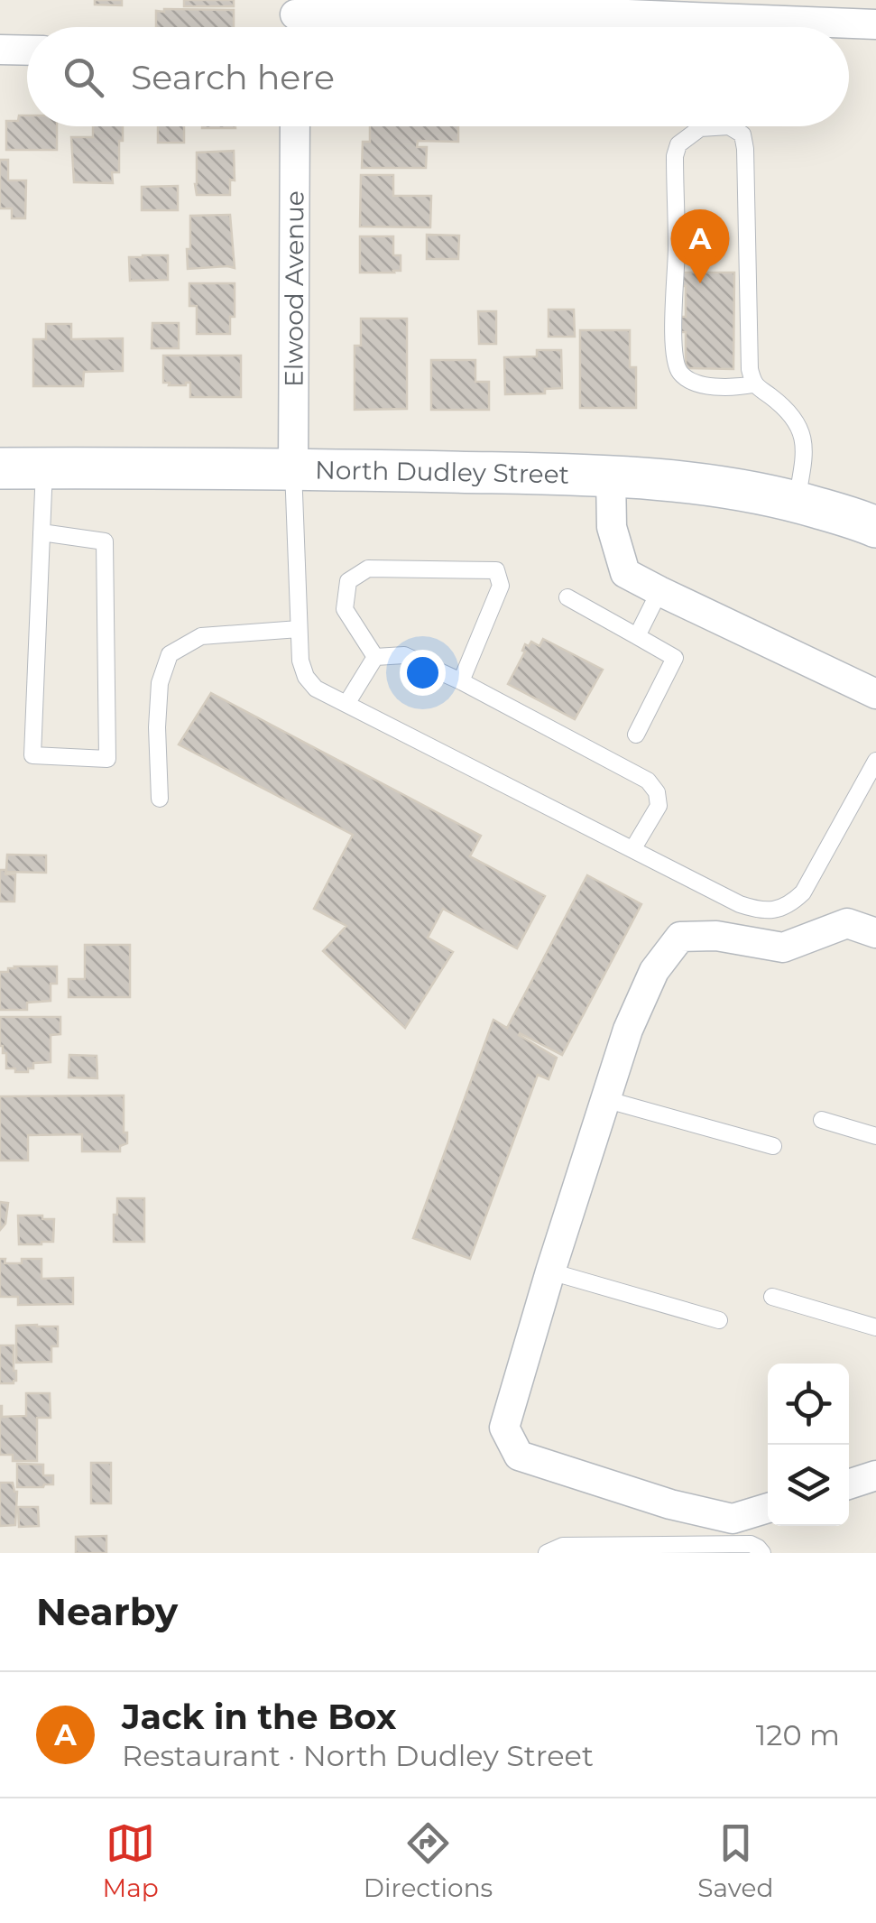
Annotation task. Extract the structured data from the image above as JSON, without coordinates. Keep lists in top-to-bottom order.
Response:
{
  "streets": {
    "street": ["Elwood Avenue", "North Dudley Street"]
  },
  "crossings": [
    ["Elwood Avenue", "North Dudley Street"]
  ],
  "page": {
    "search": "Search here",
    "pins": "A",
    "heading": "Nearby",
    "list": [
      {
        "mark": "A",
        "name": "Jack in the Box",
        "note": "Restaurant · North Dudley Street",
        "value": "120 m"
      }
    ],
    "nav": ["Map", "Directions", "Saved"]
  }
}
